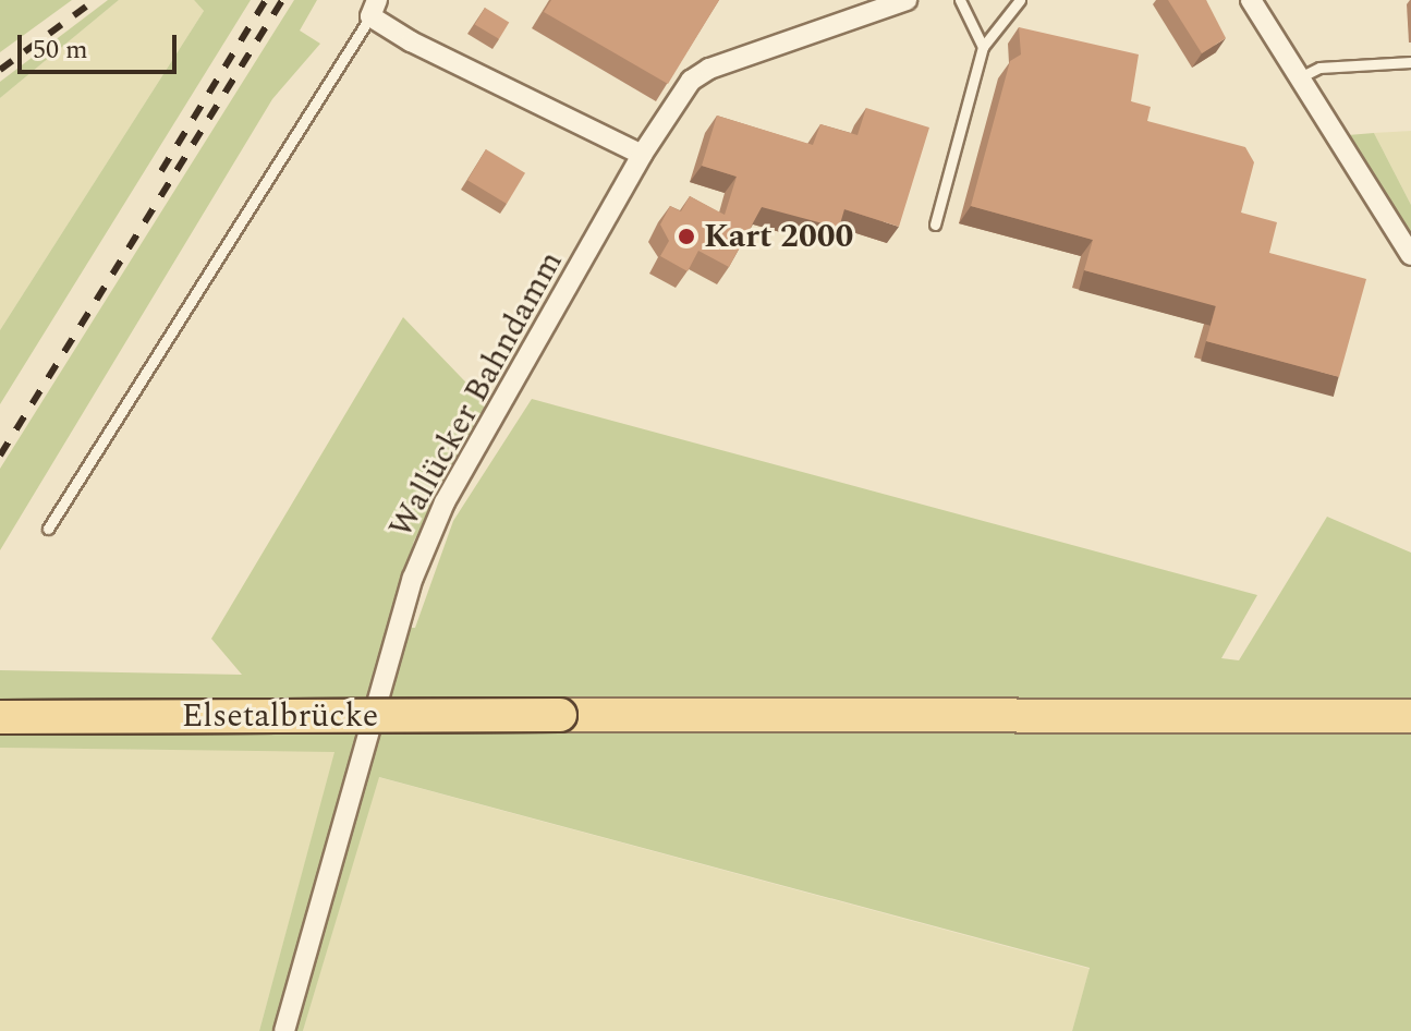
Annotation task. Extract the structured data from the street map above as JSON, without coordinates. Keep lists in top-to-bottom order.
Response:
{
  "streets": {
    "main road": ["Elsetalbrücke"],
    "street": ["Wallücker Bahndamm"]
  },
  "places": ["Kart 2000"],
  "scale_bar": "50 m"
}
